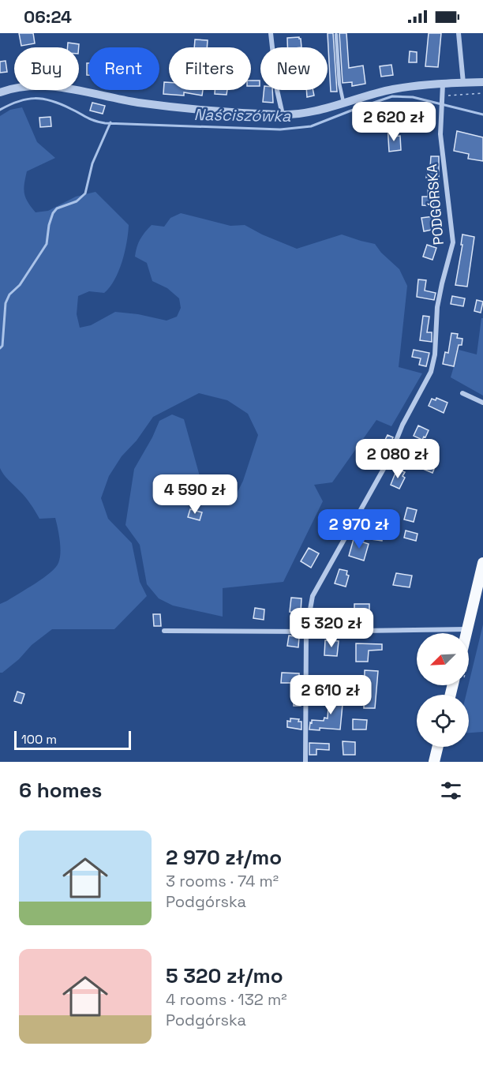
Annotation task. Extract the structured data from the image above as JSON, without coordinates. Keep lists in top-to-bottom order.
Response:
{
  "streets": {
    "street": ["PODGÓRSKA"]
  },
  "water": ["Naściszówka"],
  "scale_bar": "100 m",
  "north": "bottom left",
  "page": {
    "status": "06:24",
    "chip": [
      "Buy",
      "Rent",
      "Filters",
      "New"
    ],
    "price": [
      "2 620 zł",
      "2 080 zł",
      "4 590 zł",
      "2 970 zł",
      "5 320 zł",
      "2 610 zł"
    ],
    "scale": "100 m",
    "heading": "6 homes",
    "list": [
      {
        "name": "2 970 zł/mo",
        "note": "3 rooms · 74 m² · Podgórska"
      },
      {
        "name": "5 320 zł/mo",
        "note": "4 rooms · 132 m² · Podgórska"
      }
    ]
  }
}
